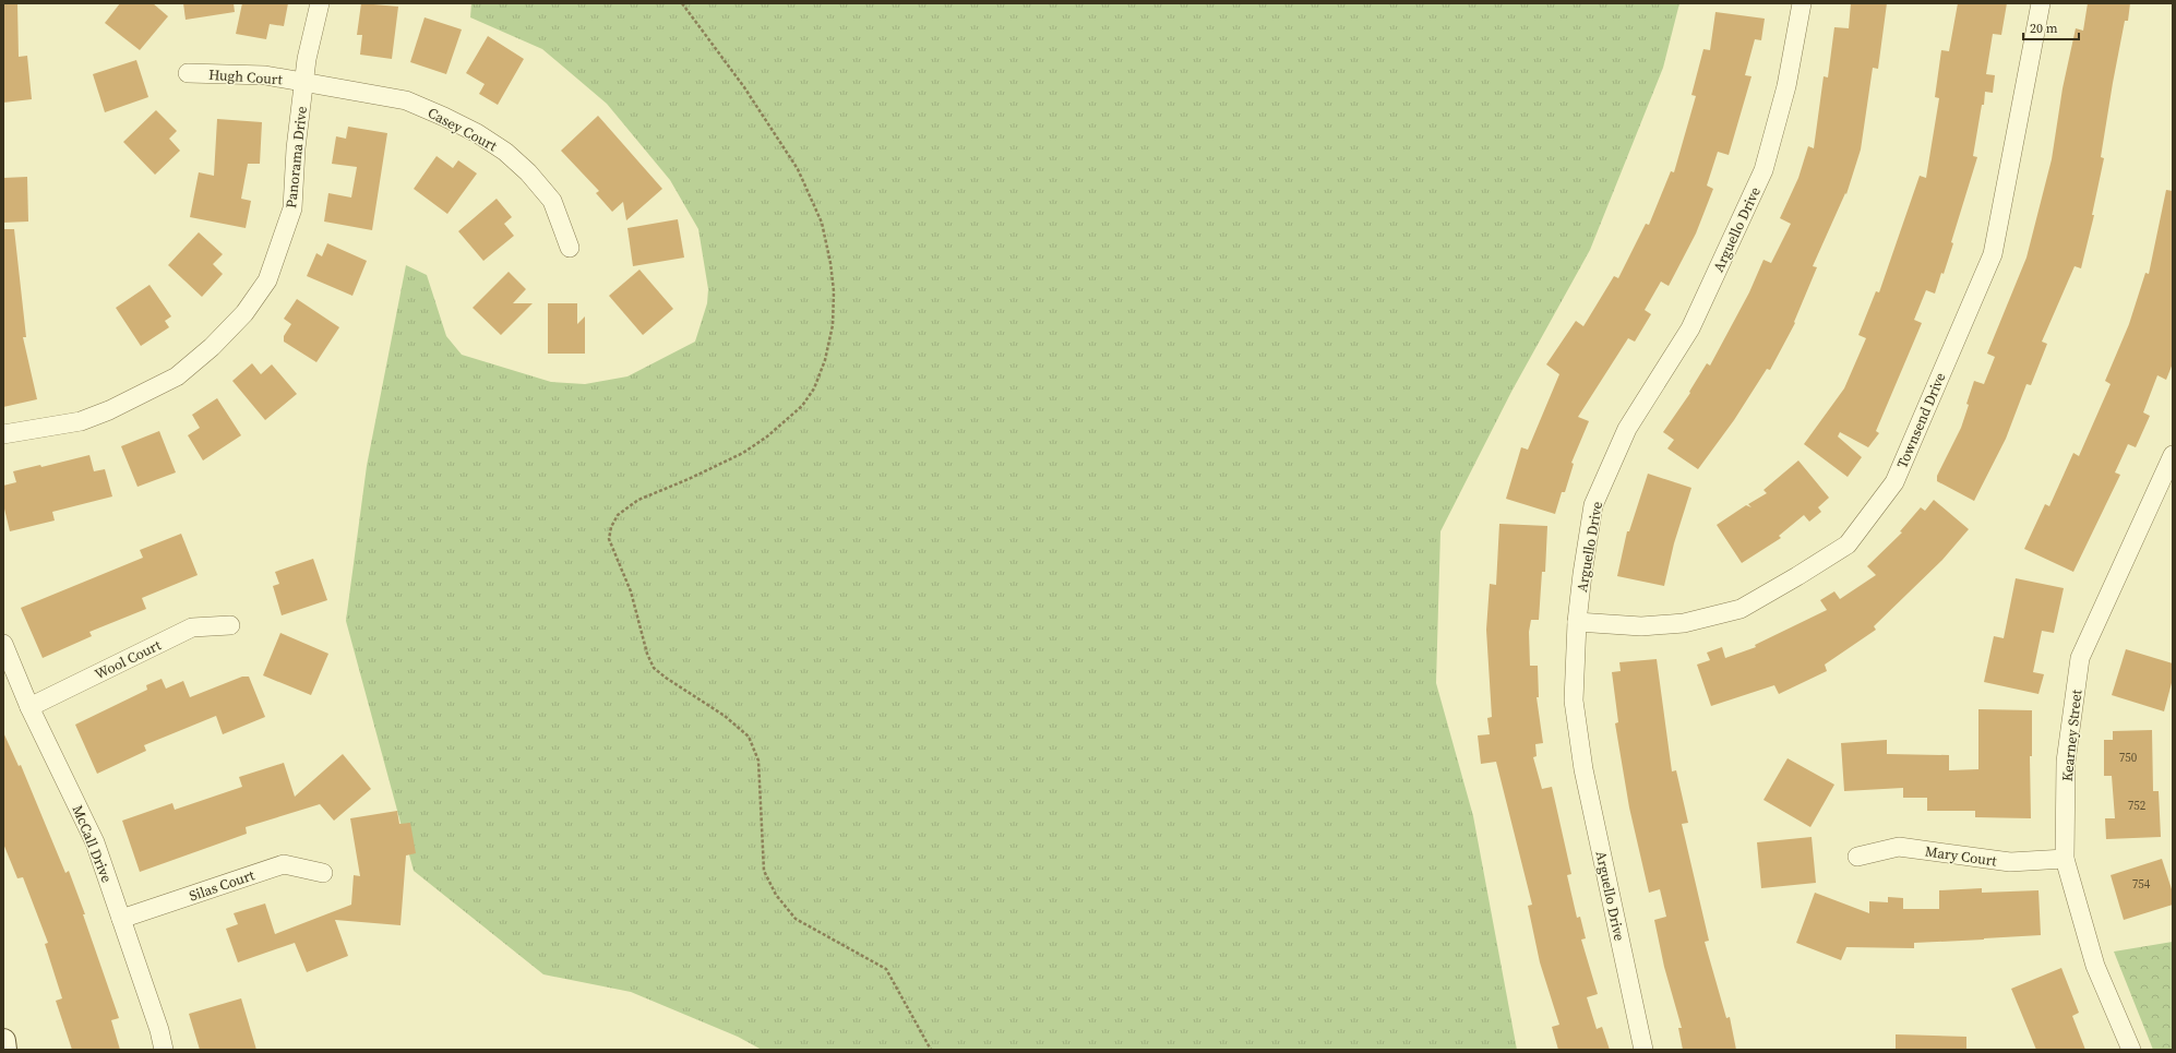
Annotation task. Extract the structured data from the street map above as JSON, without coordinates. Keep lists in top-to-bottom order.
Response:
{
  "streets": {
    "street": [
      "Hugh Court",
      "Casey Court",
      "Panorama Drive",
      "Arguello Drive",
      "Townsend Drive",
      "Wool Court",
      "Kearney Street",
      "McCall Drive",
      "Mary Court",
      "Silas Court"
    ]
  },
  "crossings": [
    ["Hugh Court", "Casey Court"],
    ["Hugh Court", "Panorama Drive"],
    ["Casey Court", "Panorama Drive"],
    ["Arguello Drive", "Townsend Drive"],
    ["Wool Court", "McCall Drive"],
    ["Kearney Street", "Mary Court"],
    ["McCall Drive", "Silas Court"]
  ],
  "house_numbers": ["750", "752", "754"],
  "scale_bar": "20 m"
}
